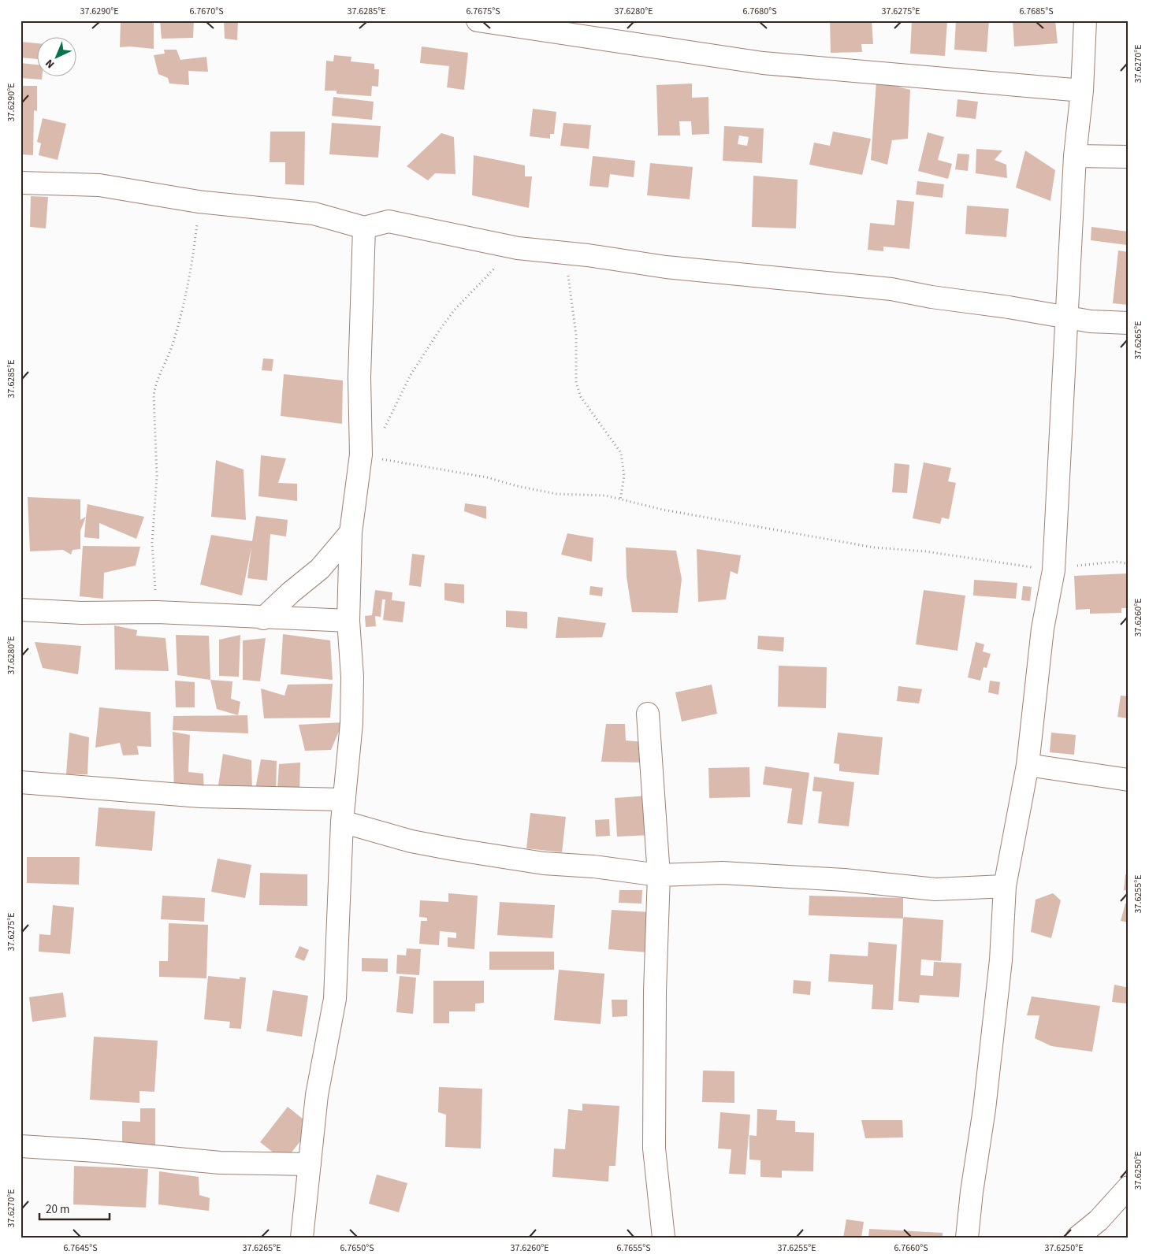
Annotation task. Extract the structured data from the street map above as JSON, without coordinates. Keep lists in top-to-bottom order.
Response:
{
  "scale_bar": "20 m",
  "north": "bottom left",
  "coordinates": [
    "37.6290°E",
    "6.7670°S",
    "37.6285°E",
    "6.7675°S",
    "37.6280°E",
    "6.7680°S",
    "37.6275°E",
    "6.7685°S",
    "37.6270°E",
    "37.6265°E",
    "37.6260°E",
    "37.6255°E",
    "37.6250°E",
    "6.7645°S",
    "6.7650°S",
    "6.7655°S",
    "6.7660°S"
  ]
}
